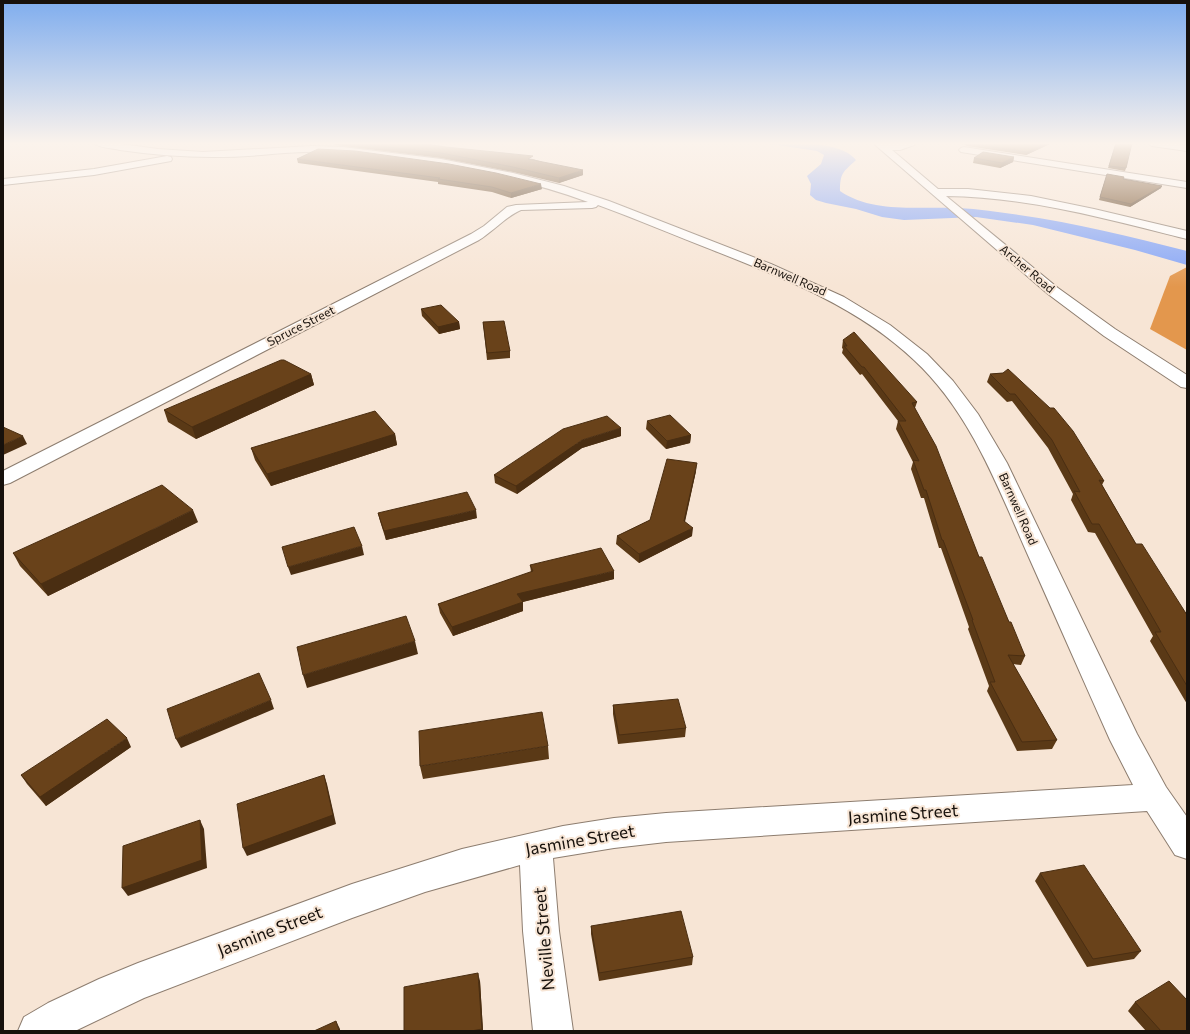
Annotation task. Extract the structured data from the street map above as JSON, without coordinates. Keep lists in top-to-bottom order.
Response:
{
  "streets": {
    "street": [
      "Archer Road",
      "Barnwell Road",
      "Spruce Street",
      "Jasmine Street",
      "Neville Street"
    ]
  },
  "crossings": [
    ["Barnwell Road", "Spruce Street"],
    ["Barnwell Road", "Jasmine Street"],
    ["Jasmine Street", "Neville Street"]
  ]
}
